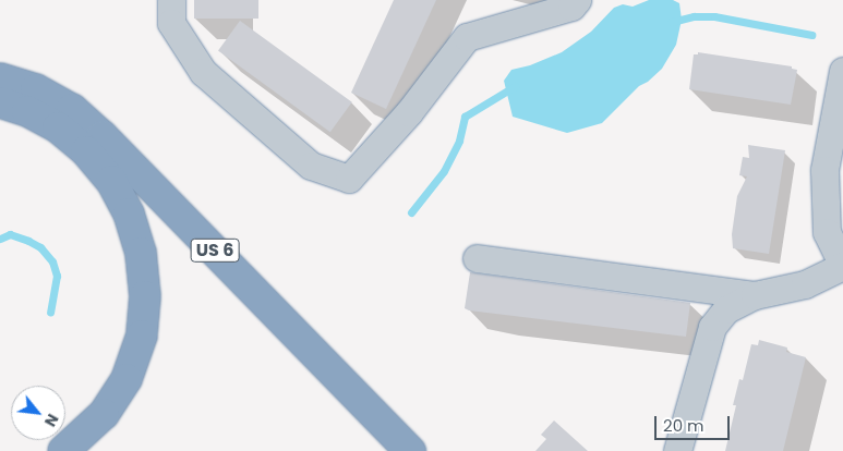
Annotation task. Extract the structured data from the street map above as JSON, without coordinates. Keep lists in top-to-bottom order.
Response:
{
  "streets": {
    "highway": ["US 6"]
  },
  "scale_bar": "20 m",
  "north": "bottom right"
}
